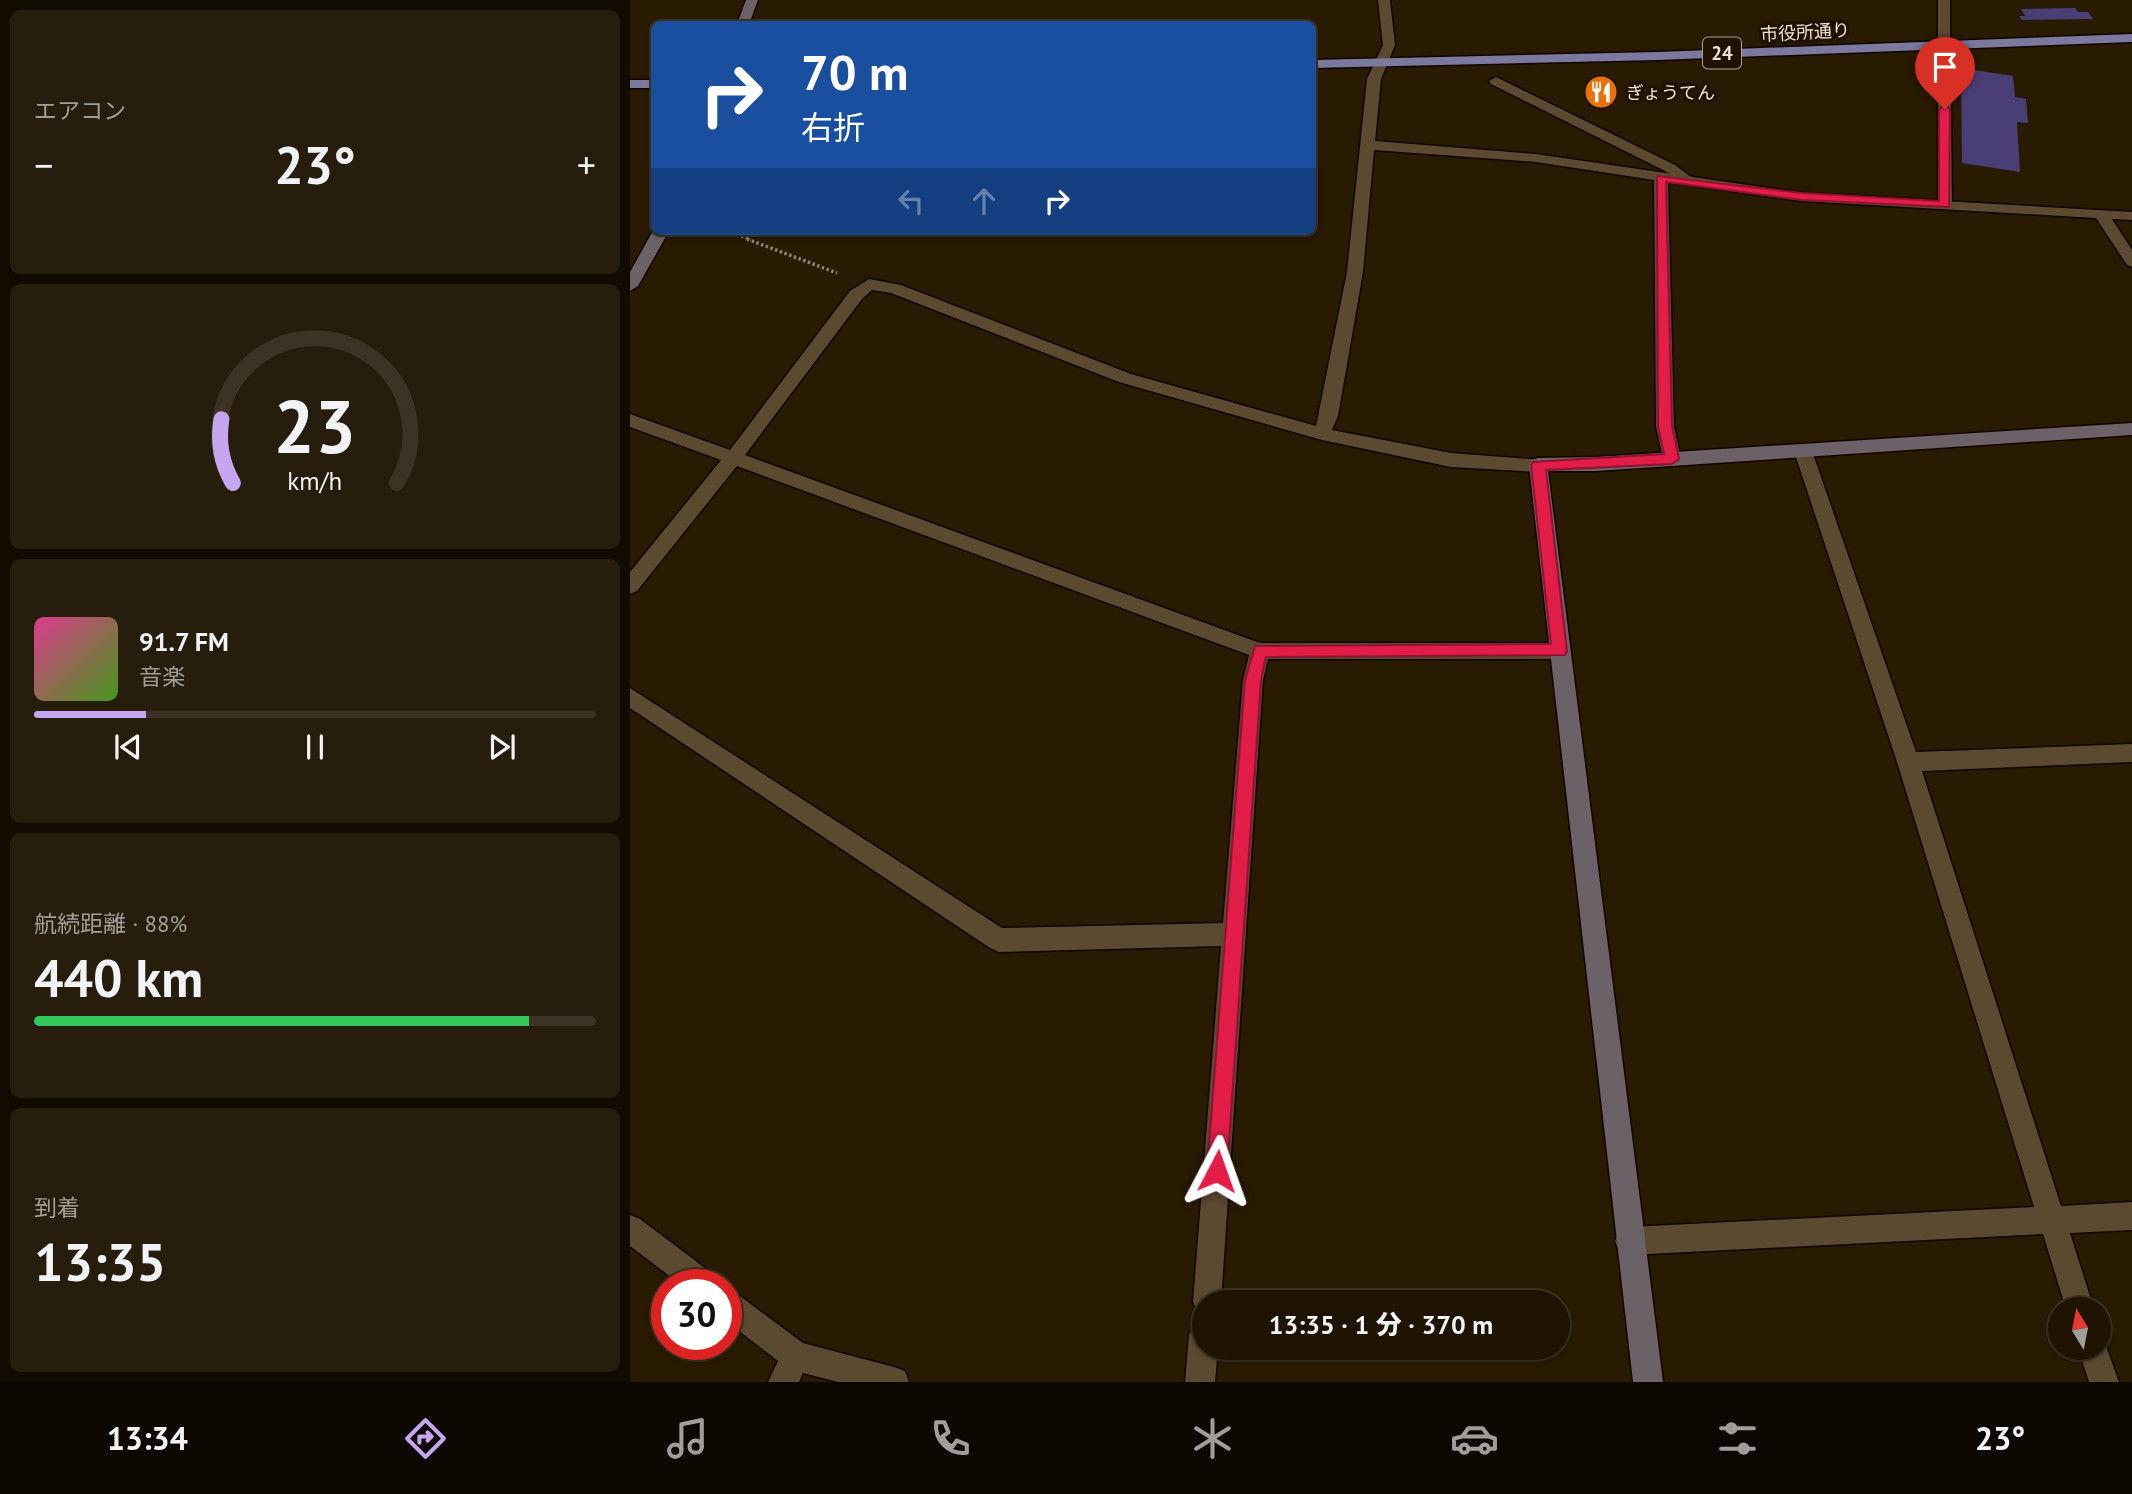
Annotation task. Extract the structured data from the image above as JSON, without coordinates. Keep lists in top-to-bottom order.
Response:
{
  "streets": {
    "main road": ["市役所通り", "24"]
  },
  "places": {
    "restaurant": ["ぎょうてん"]
  },
  "north": "top",
  "page": {
    "tile": [
      "エアコン",
      ["航続距離 · 88%", "440 km"],
      ["到着", "13:35"]
    ],
    "turn": ["70 m", "右折"],
    "heat": ["−", "23°", "+"],
    "song": ["91.7 FM", "音楽"],
    "limit": "30",
    "trip": "13:35 · 1 分 · 370 m",
    "tabs": ["13:34", "23°"],
    "gauge": ["23", "km/h"]
  }
}
